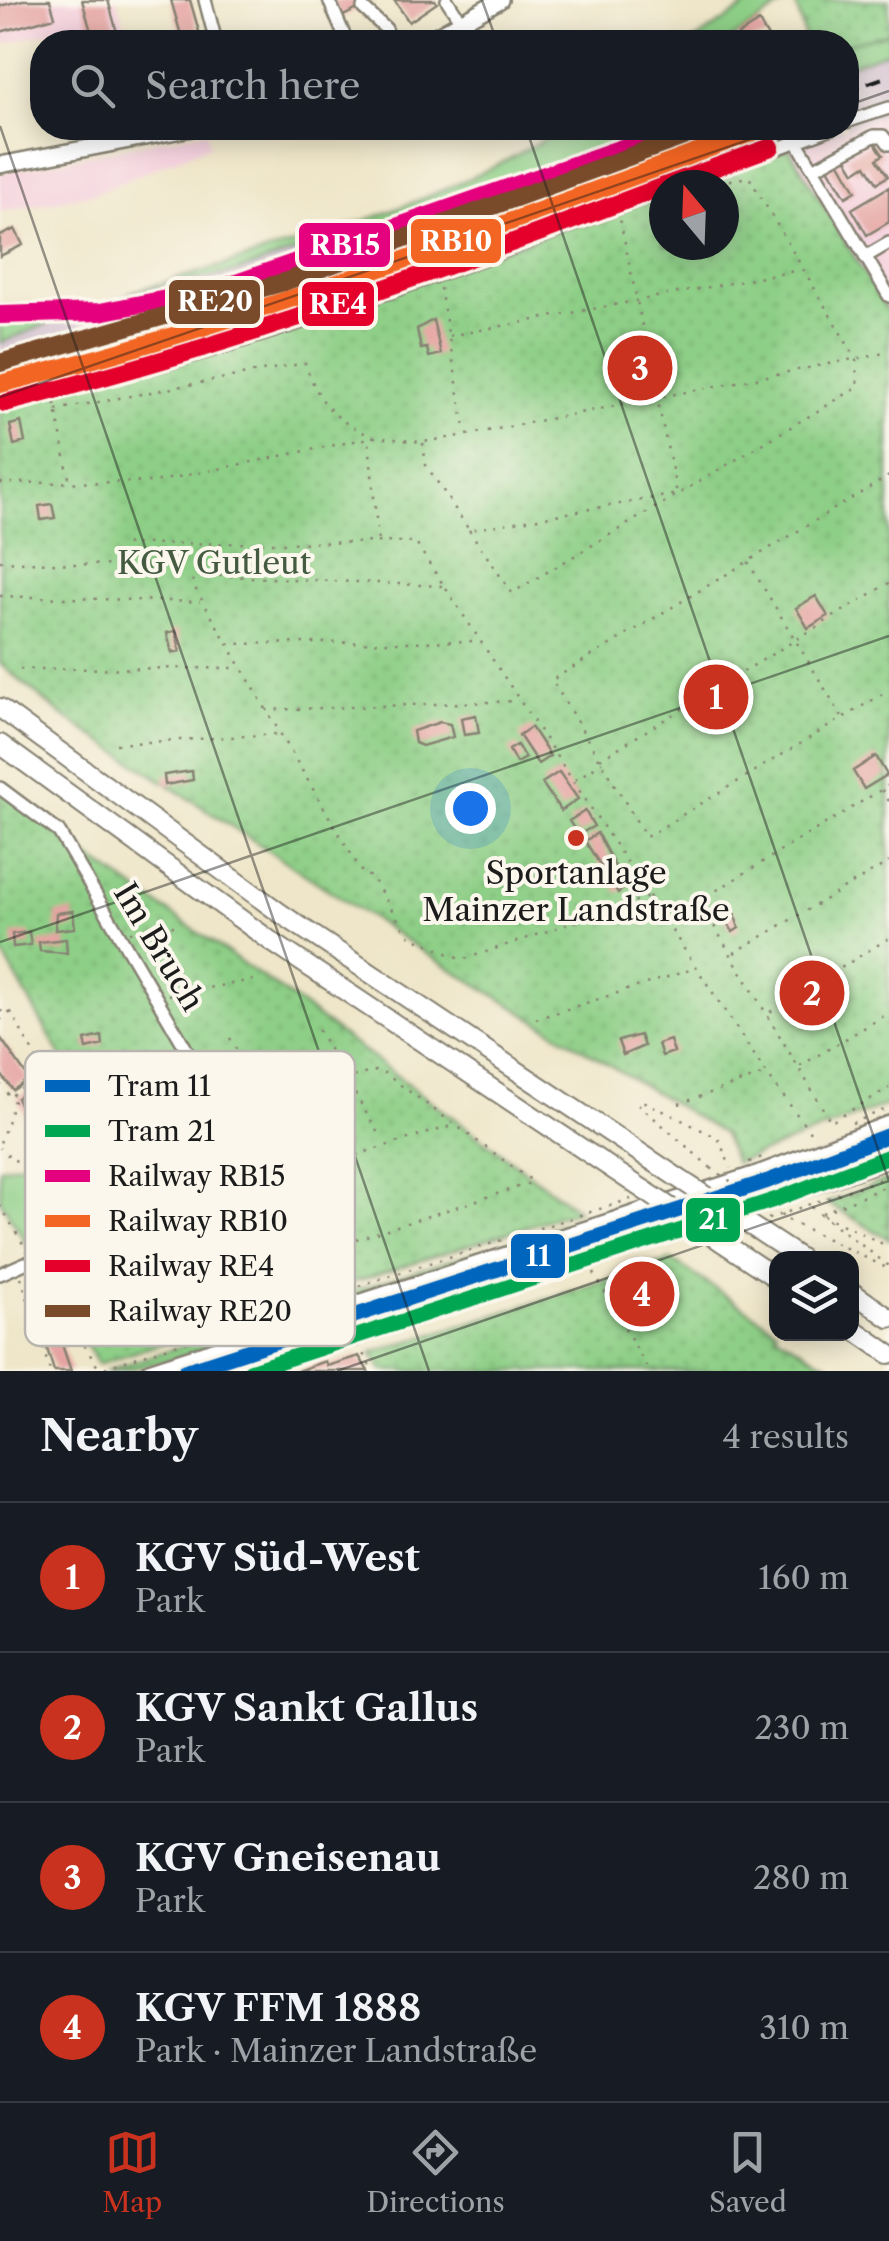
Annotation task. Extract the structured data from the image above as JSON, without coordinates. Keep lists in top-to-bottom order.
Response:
{
  "streets": {
    "street": ["Im Bruch"]
  },
  "parks": ["KGV Gutleut"],
  "places": ["Sportanlage Mainzer Landstraße"],
  "lines": [
    "rail line RB15",
    "rail line RB10",
    "rail line RE20",
    "rail line RE4",
    "tram line 11",
    "tram line 21"
  ],
  "legend": [
    "Tram 11",
    "Tram 21",
    "Railway RB15",
    "Railway RB10",
    "Railway RE4",
    "Railway RE20"
  ],
  "north": "top",
  "page": {
    "search": "Search here",
    "pins": [
      "3",
      "1",
      "2",
      "4"
    ],
    "heading": ["Nearby", "4 results"],
    "list": [
      {
        "mark": "1",
        "name": "KGV Süd-West",
        "note": "Park",
        "value": "160 m"
      },
      {
        "mark": "2",
        "name": "KGV Sankt Gallus",
        "note": "Park",
        "value": "230 m"
      },
      {
        "mark": "3",
        "name": "KGV Gneisenau",
        "note": "Park",
        "value": "280 m"
      },
      {
        "mark": "4",
        "name": "KGV FFM 1888",
        "note": "Park · Mainzer Landstraße",
        "value": "310 m"
      }
    ],
    "nav": ["Map", "Directions", "Saved"]
  }
}
